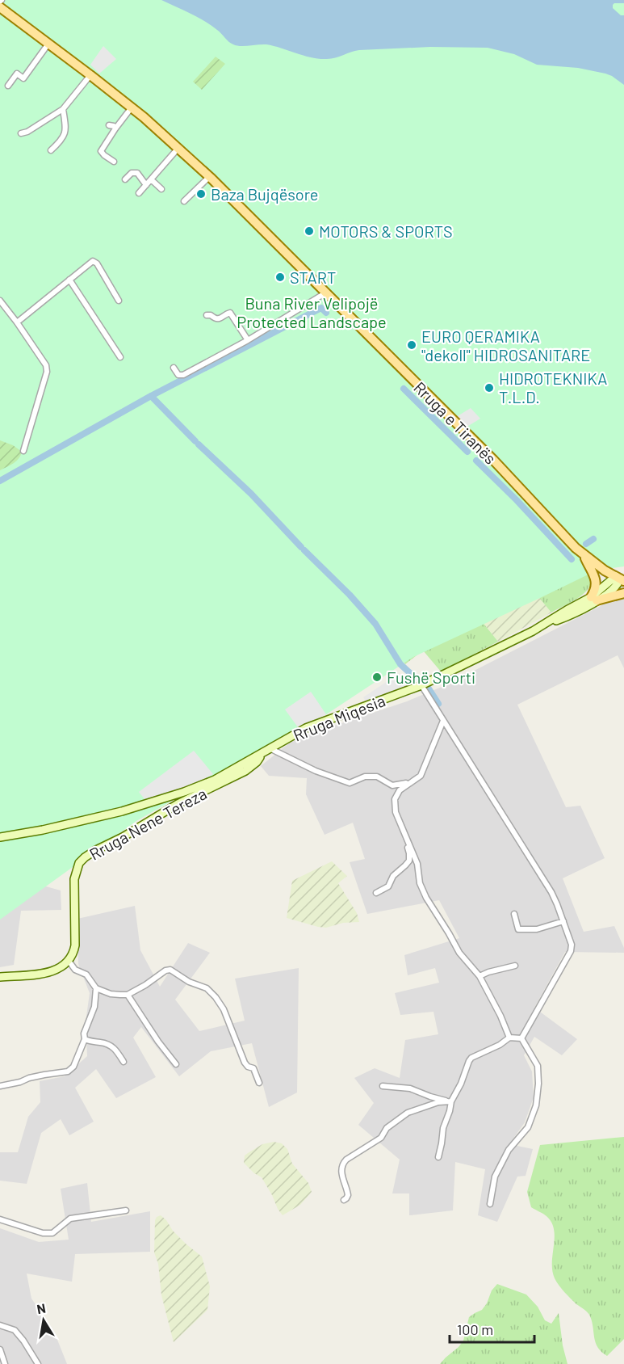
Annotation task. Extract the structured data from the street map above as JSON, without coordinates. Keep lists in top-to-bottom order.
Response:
{
  "streets": {
    "main road": ["Rruga e Tiranës", "Rruga Miqesia", "Rruga Nene Tereza"]
  },
  "crossings": [
    ["Rruga Miqesia", "Rruga Nene Tereza"]
  ],
  "parks": ["Buna River Velipojë Protected Landscape"],
  "places": [
    "Baza Bujqësore",
    "MOTORS & SPORTS",
    "START",
    "EURO QERAMIKA \"dekoll\" HIDROSANITARE",
    "HIDROTEKNIKA T.L.D.",
    "Fushë Sporti"
  ],
  "scale_bar": "100 m",
  "north": "top"
}
